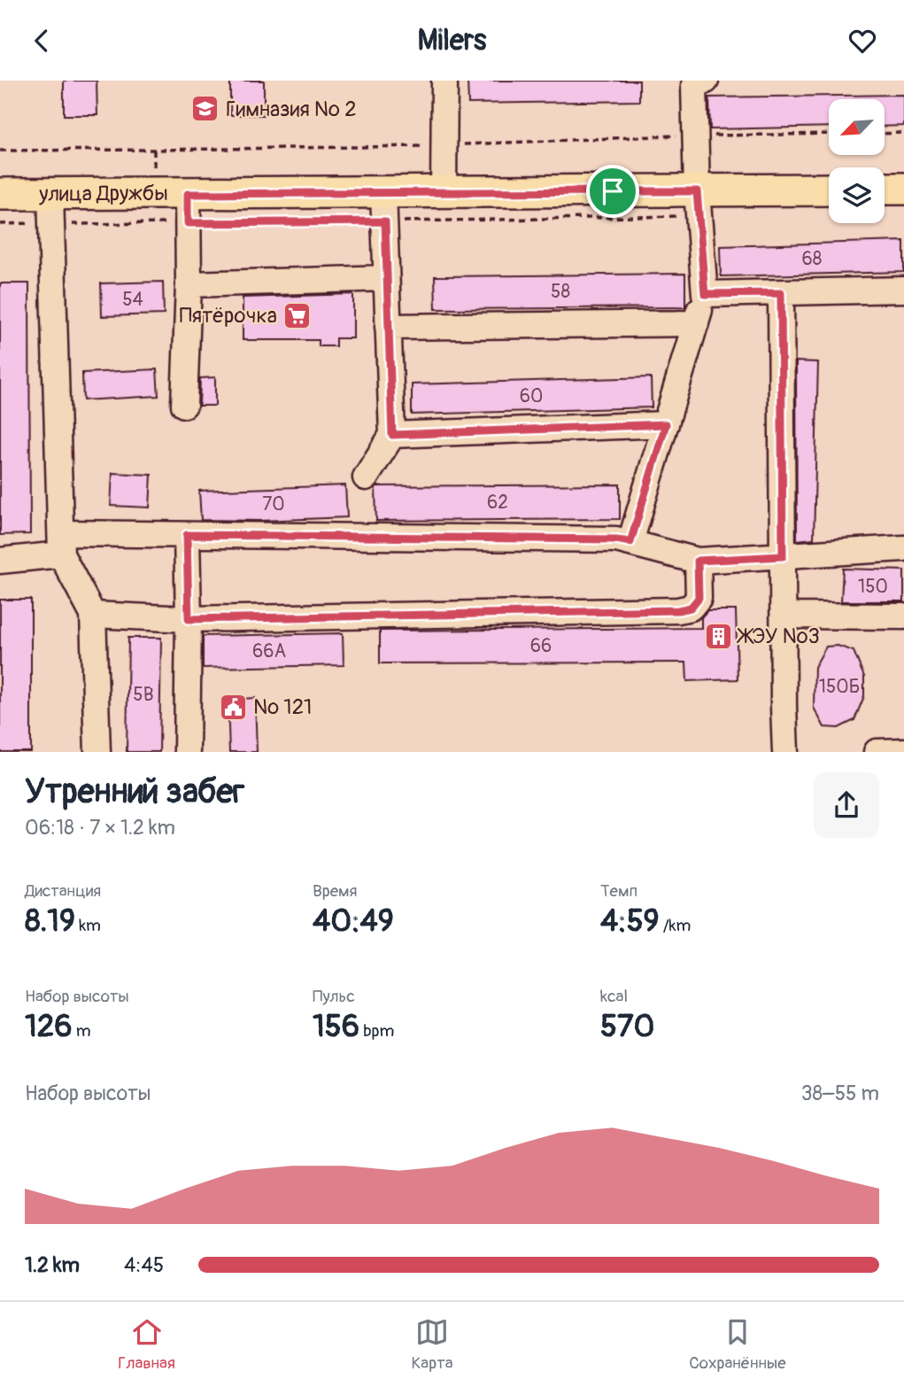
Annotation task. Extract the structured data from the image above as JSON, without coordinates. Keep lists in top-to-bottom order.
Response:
{
  "streets": {
    "main road": ["улица Дружбы"]
  },
  "places": {
    "school or university": ["Гимназия № 2"],
    "supermarket": ["Пятёрочка"],
    "building": ["ЖЭУ №3"],
    "public building": ["№ 121"]
  },
  "house_numbers": [
    "68",
    "58",
    "54",
    "60",
    "62",
    "70",
    "150",
    "66",
    "66А",
    "150Б",
    "5В"
  ],
  "north": "bottom left",
  "page": {
    "header": "Milers",
    "heading": ["Утренний забег", "06:18 · 7 × 1.2 km"],
    "stats": [
      ["Дистанция", "8.19 km"],
      ["Время", "40:49"],
      ["Темп", "4:59 /km"],
      ["Набор высоты", "126 m"],
      ["Пульс", "156 bpm"],
      ["kcal", "570"]
    ],
    "chart": ["Набор высоты", "38–55 m"],
    "list": [
      {
        "name": "1.2 km",
        "note": "4:45"
      }
    ],
    "tabs": ["Главная", "Карта", "Сохранённые"]
  }
}
